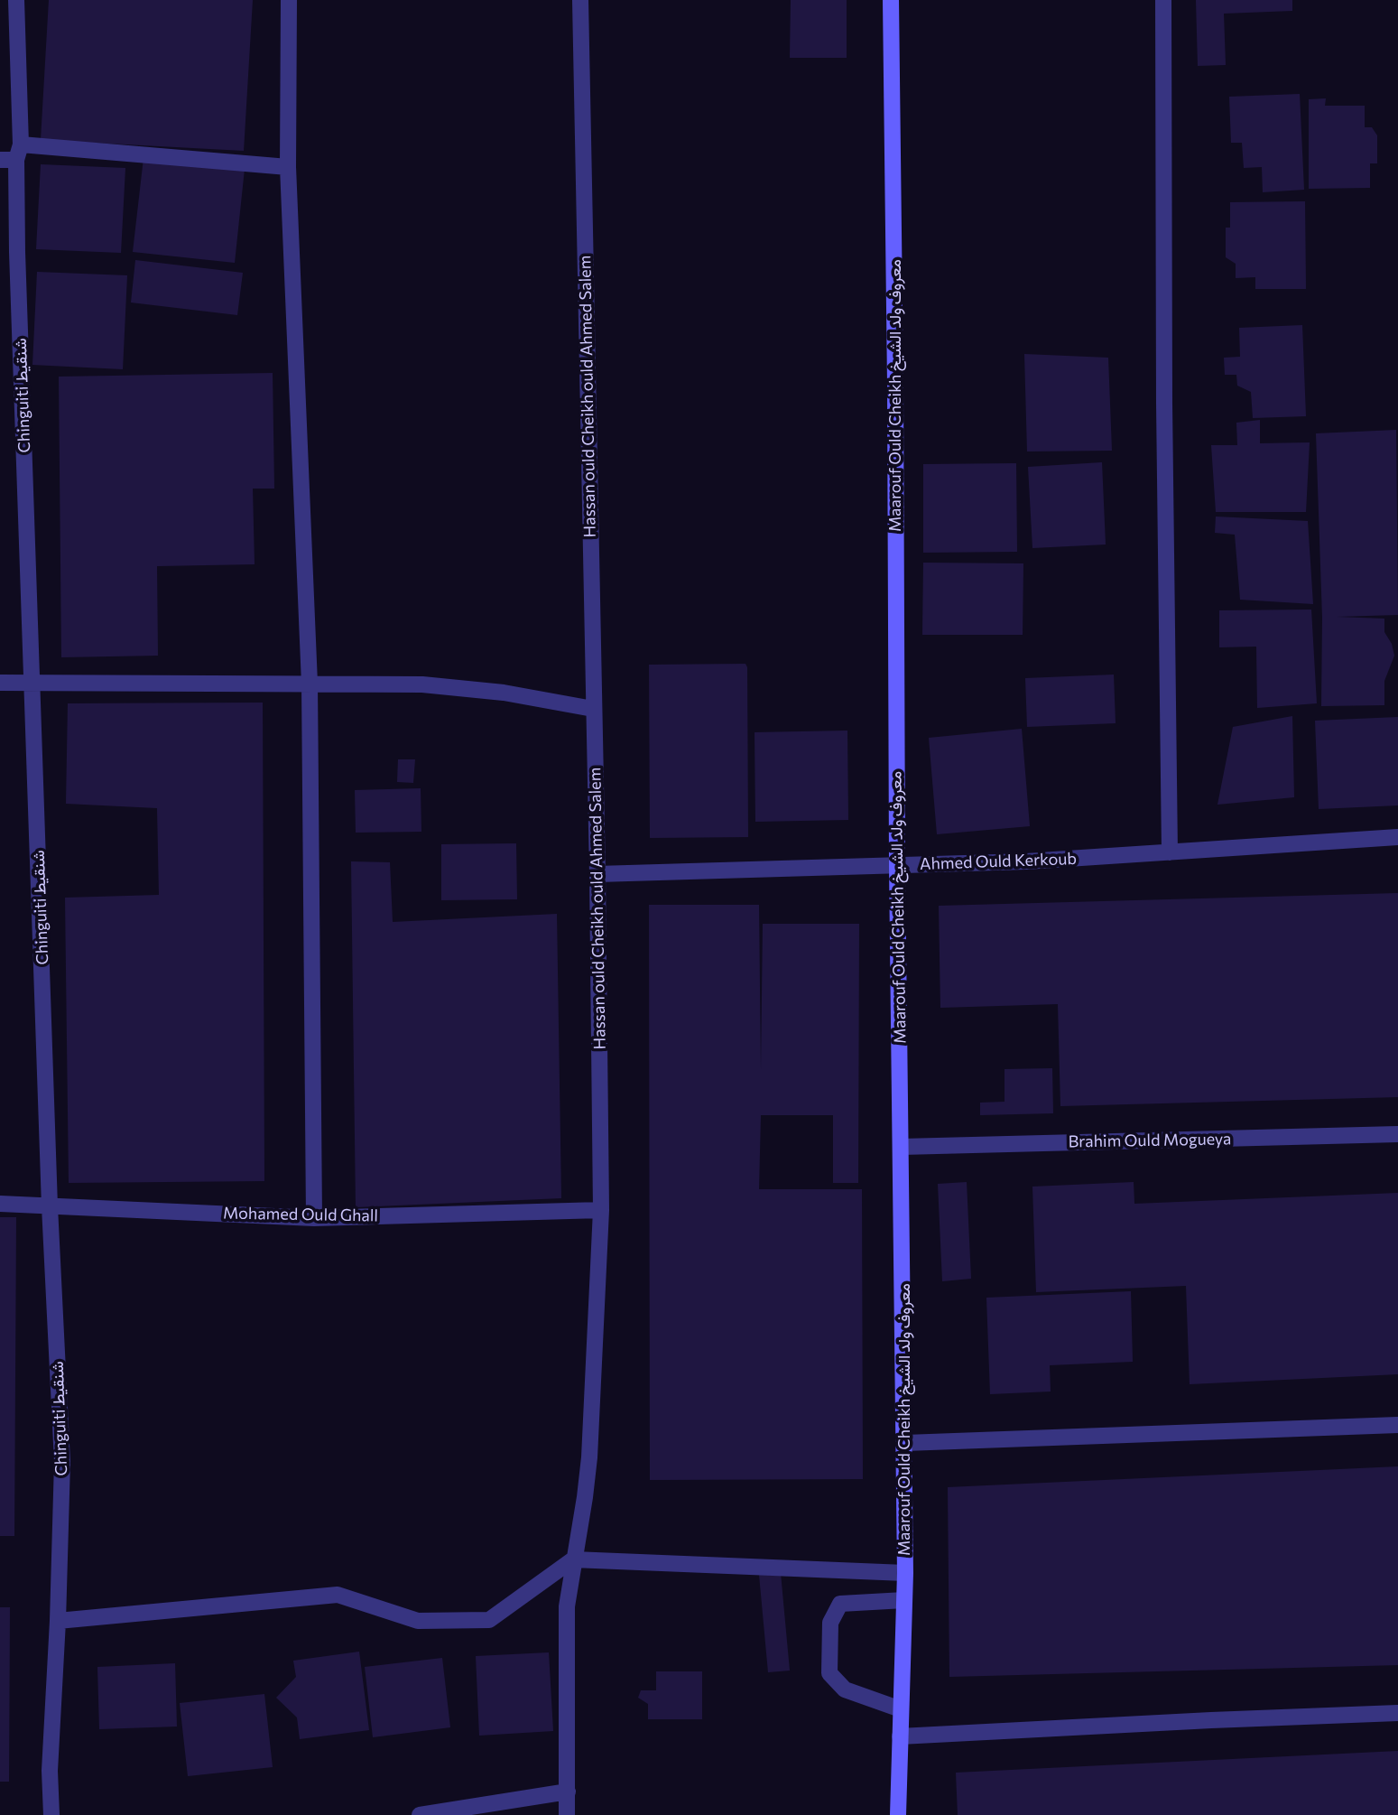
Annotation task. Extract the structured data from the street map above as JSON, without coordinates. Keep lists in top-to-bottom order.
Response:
{
  "streets": {
    "street": [
      "Chinguiti شنقيط",
      "Maarouf Ould Cheikh معروف ولد الشيخ",
      "Hassan ould Cheikh ould Ahmed Salem",
      "Ahmed Ould Kerkoub",
      "Brahim Ould Mogueya",
      "Mohamed Ould Ghall"
    ]
  },
  "crossings": [
    ["Chinguiti شنقيط", "Mohamed Ould Ghall"],
    ["Maarouf Ould Cheikh معروف ولد الشيخ", "Ahmed Ould Kerkoub"],
    ["Maarouf Ould Cheikh معروف ولد الشيخ", "Brahim Ould Mogueya"],
    ["Hassan ould Cheikh ould Ahmed Salem", "Ahmed Ould Kerkoub"],
    ["Hassan ould Cheikh ould Ahmed Salem", "Mohamed Ould Ghall"]
  ]
}
